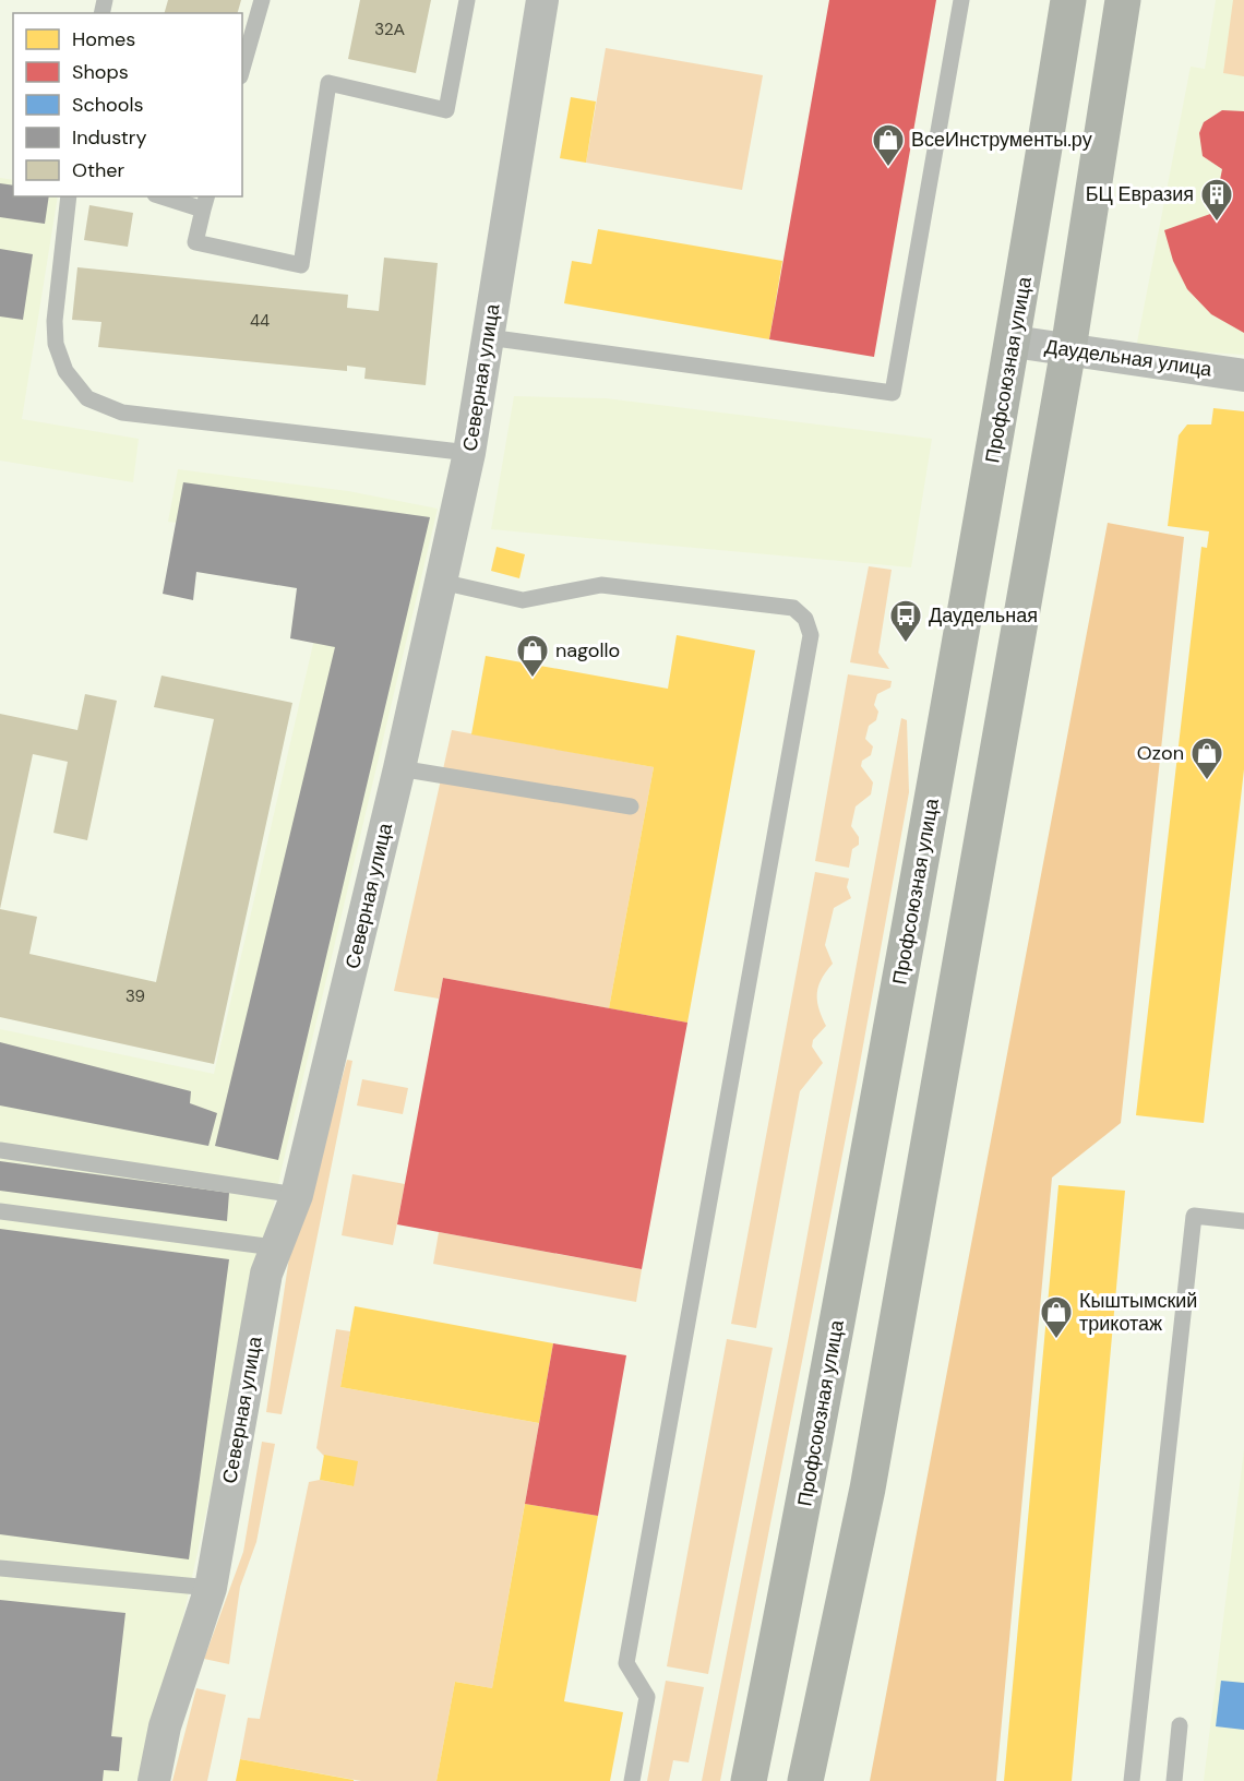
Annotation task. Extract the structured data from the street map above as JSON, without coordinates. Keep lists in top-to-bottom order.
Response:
{
  "streets": {
    "main road": ["Профсоюзная улица"],
    "street": ["Даудельная улица", "Северная улица"]
  },
  "crossings": [
    ["Даудельная улица", "Профсоюзная улица"]
  ],
  "places": {
    "shop": [
      "ВсеИнструменты.ру",
      "nagollo",
      "Ozon",
      "Кыштымский трикотаж"
    ],
    "building": ["БЦ Евразия"],
    "bus stop": ["Даудельная"]
  },
  "house_numbers": ["32А", "44", "39"],
  "legend": [
    "Homes",
    "Shops",
    "Schools",
    "Industry",
    "Other"
  ]
}
